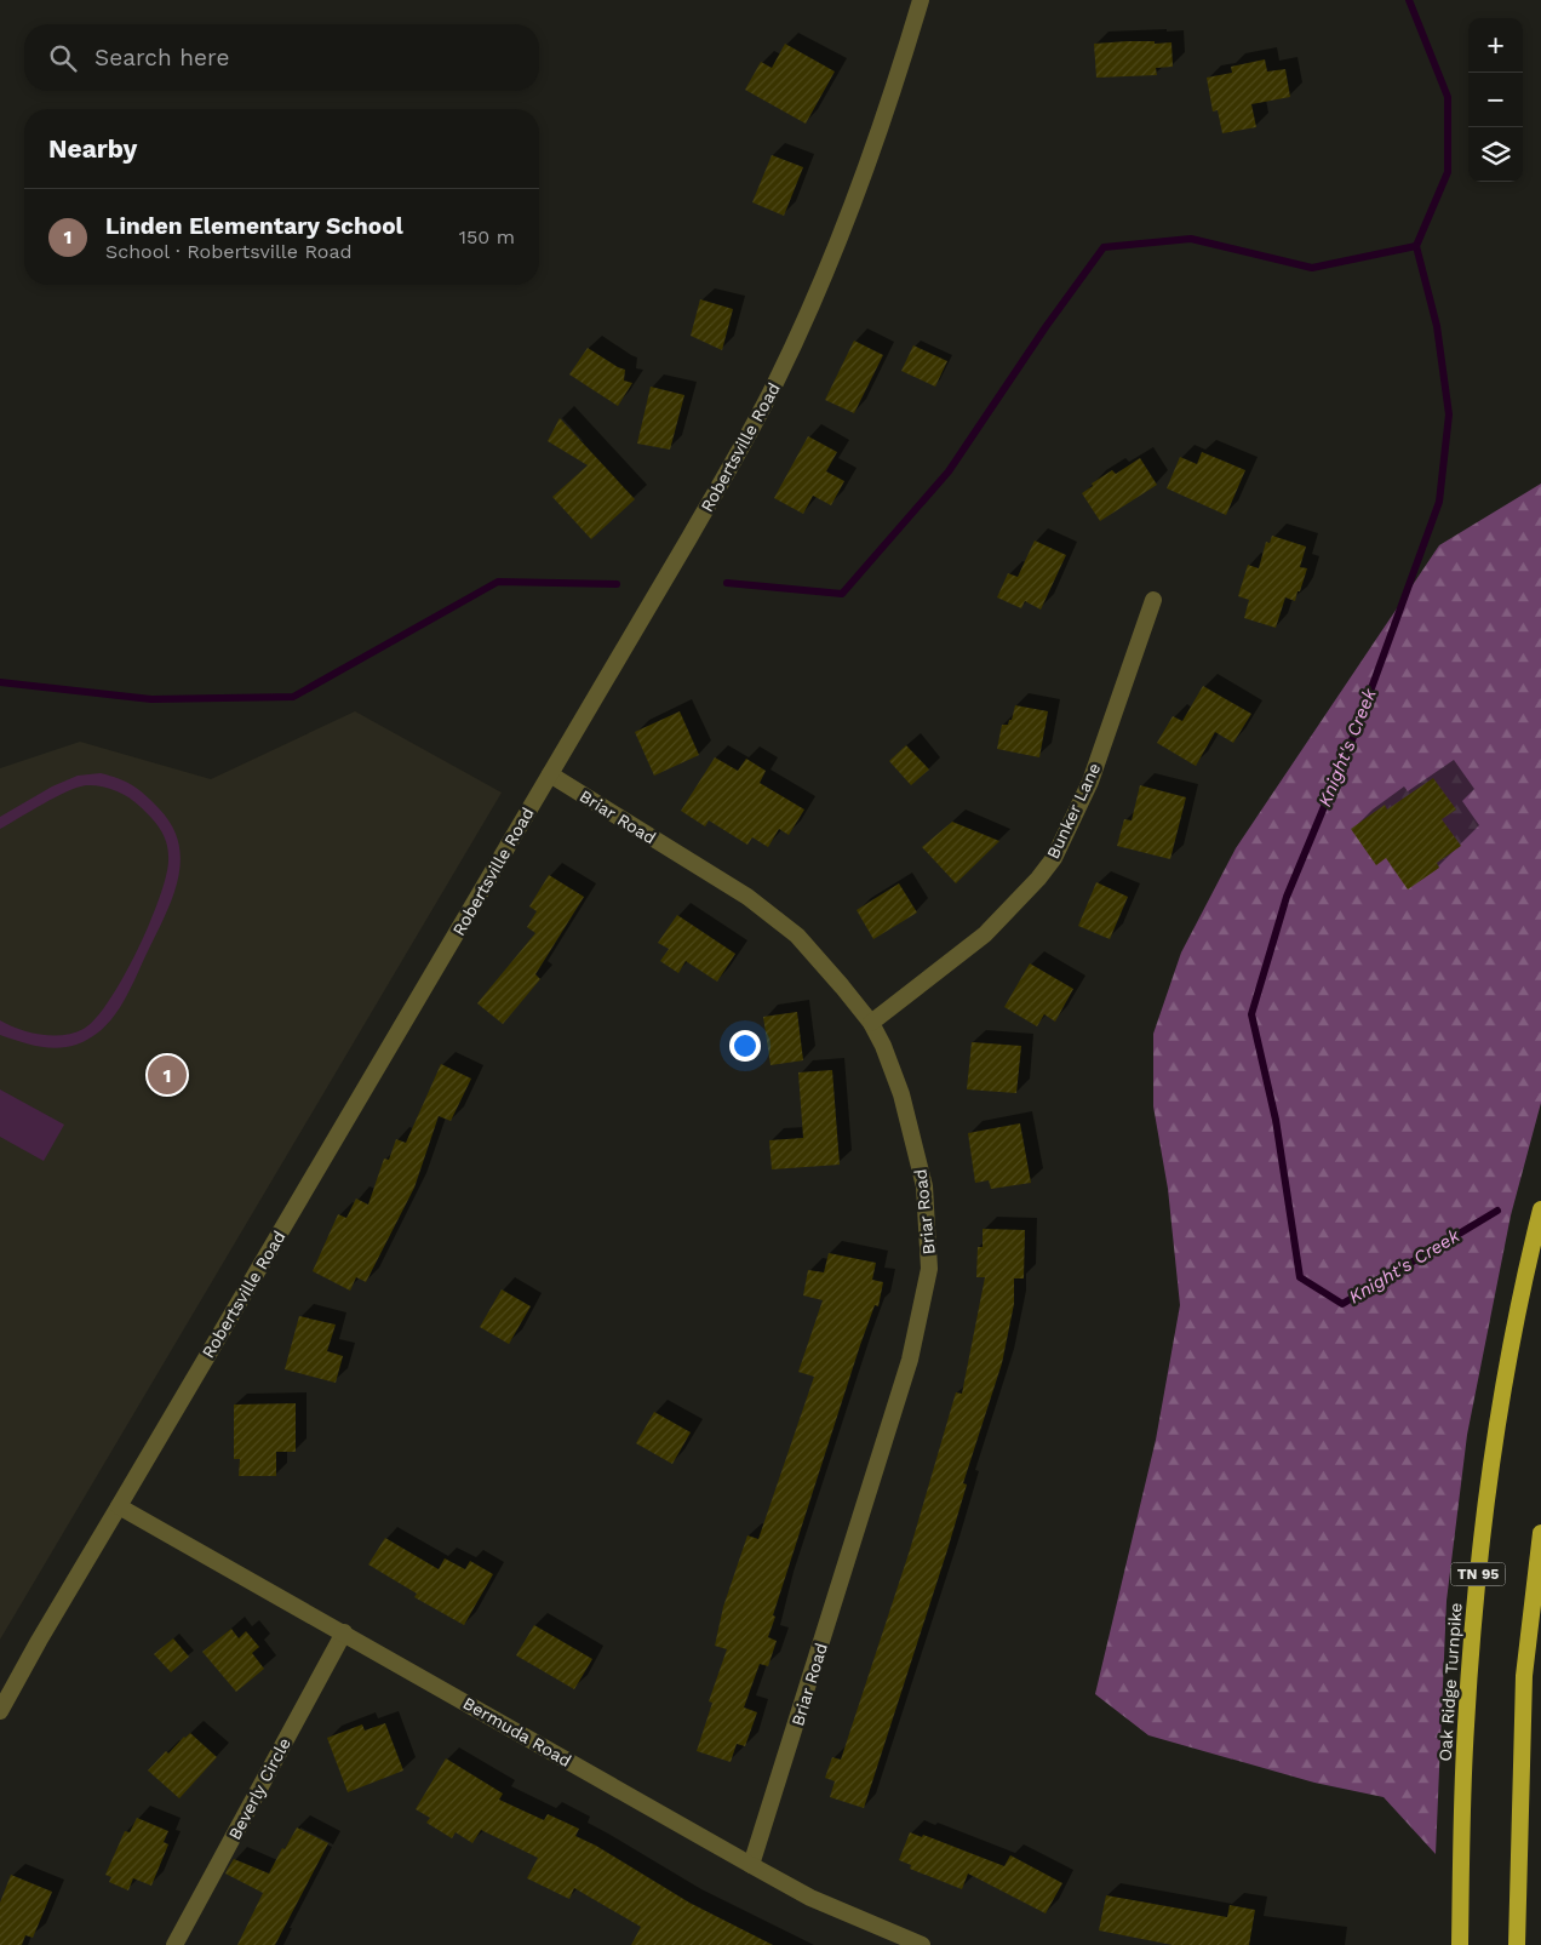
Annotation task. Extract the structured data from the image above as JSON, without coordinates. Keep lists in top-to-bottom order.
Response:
{
  "streets": {
    "highway": ["TN 95", "Oak Ridge Turnpike"],
    "street": [
      "Robertsville Road",
      "Bunker Lane",
      "Briar Road",
      "Bermuda Road",
      "Beverly Circle"
    ]
  },
  "crossings": [
    ["Robertsville Road", "Briar Road"],
    ["Robertsville Road", "Bermuda Road"],
    ["Bunker Lane", "Briar Road"],
    ["Briar Road", "Bermuda Road"],
    ["Bermuda Road", "Beverly Circle"]
  ],
  "water": ["Knight's Creek"],
  "page": {
    "map_buttons": ["+", "−"],
    "search": "Search here",
    "heading": "Nearby",
    "list": [
      {
        "mark": "1",
        "name": "Linden Elementary School",
        "note": "School · Robertsville Road",
        "value": "150 m"
      }
    ],
    "pins": "1"
  }
}
